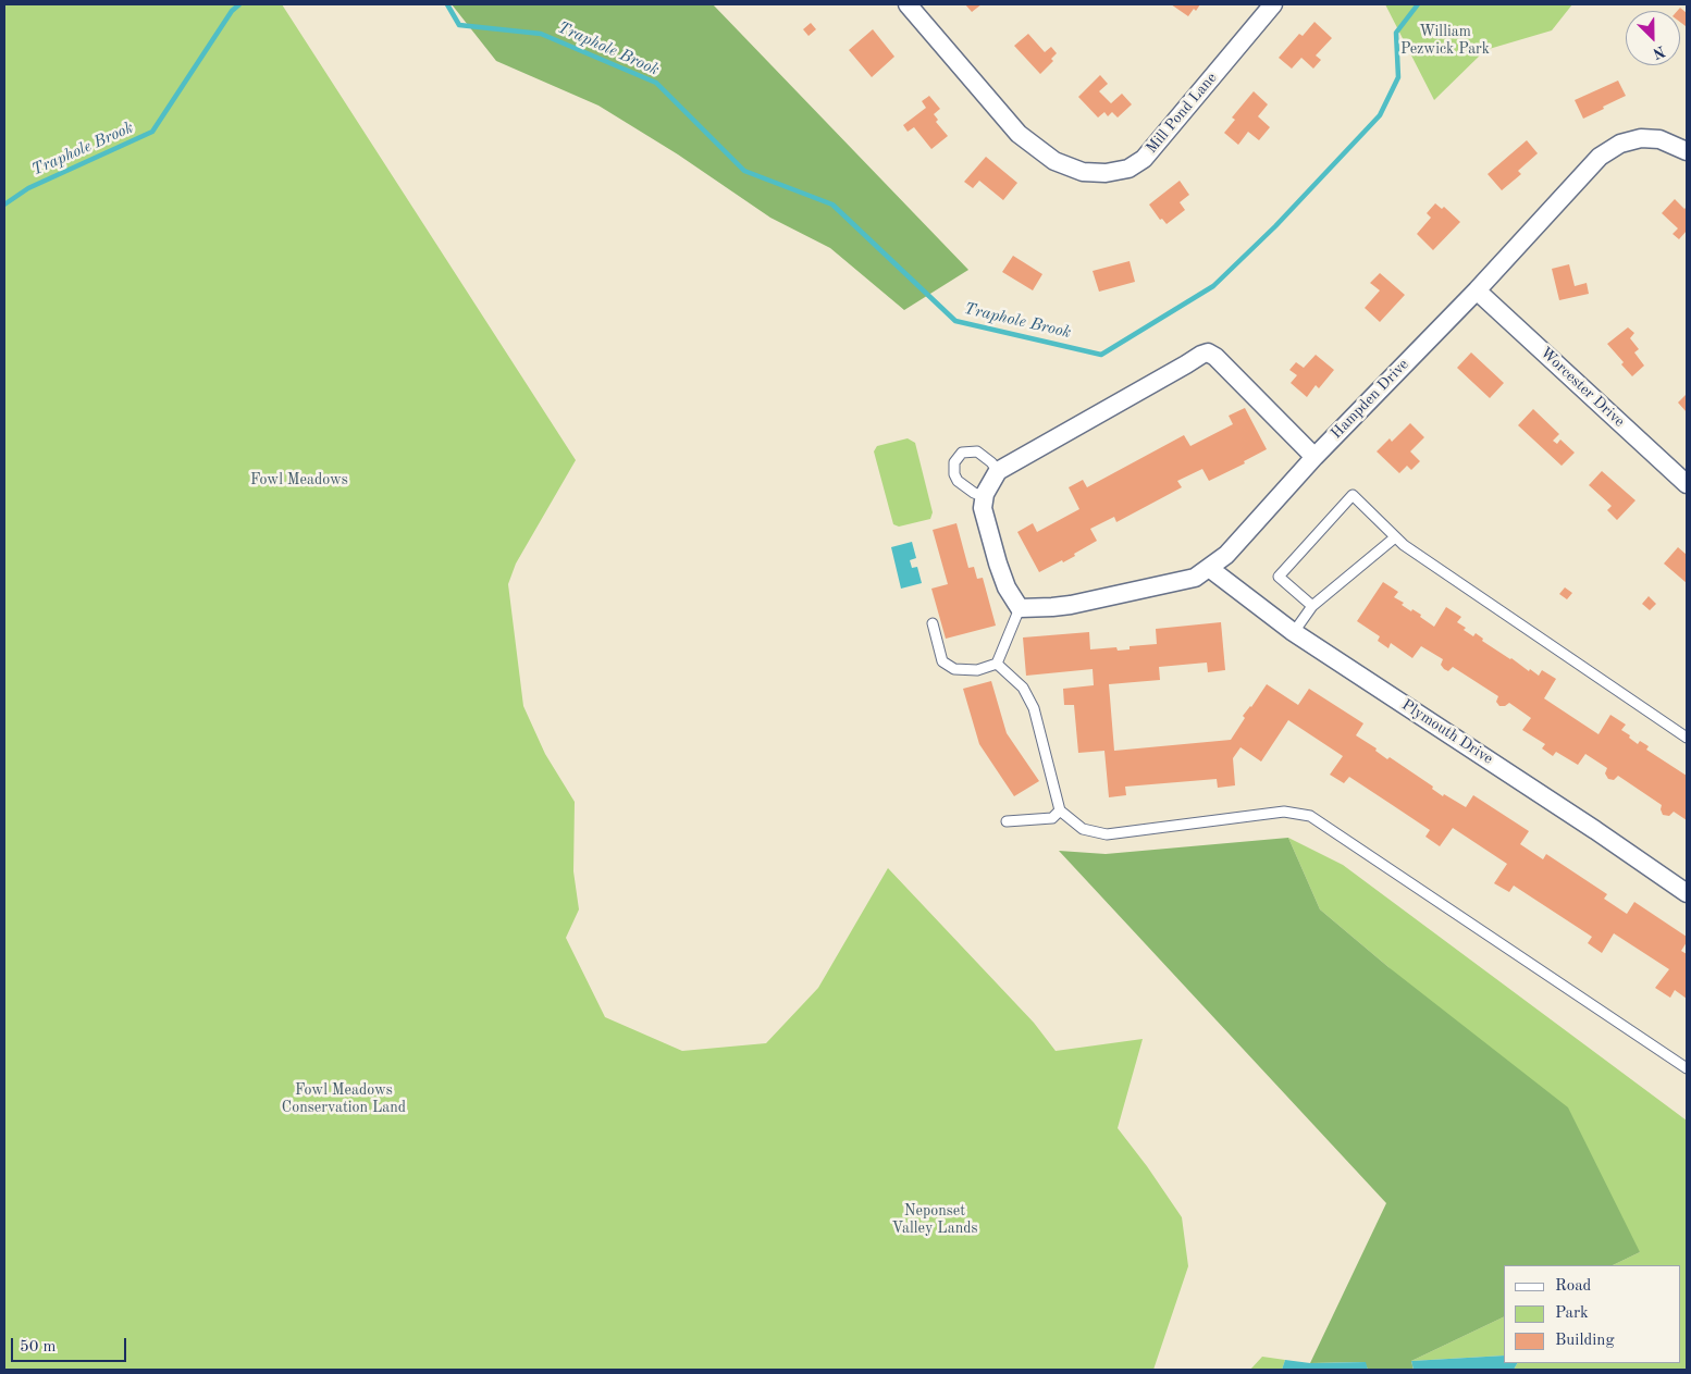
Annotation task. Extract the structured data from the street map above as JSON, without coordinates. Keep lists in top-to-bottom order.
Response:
{
  "streets": {
    "street": [
      "Mill Pond Lane",
      "Worcester Drive",
      "Hampden Drive",
      "Plymouth Drive"
    ]
  },
  "crossings": [
    ["Worcester Drive", "Hampden Drive"],
    ["Hampden Drive", "Plymouth Drive"]
  ],
  "water": ["Traphole Brook"],
  "parks": [
    "William Pezwick Park",
    "Fowl Meadows",
    "Fowl Meadows Conservation Land",
    "Neponset Valley Lands"
  ],
  "legend": ["Road", "Park", "Building"],
  "scale_bar": "50 m",
  "north": "bottom right"
}
